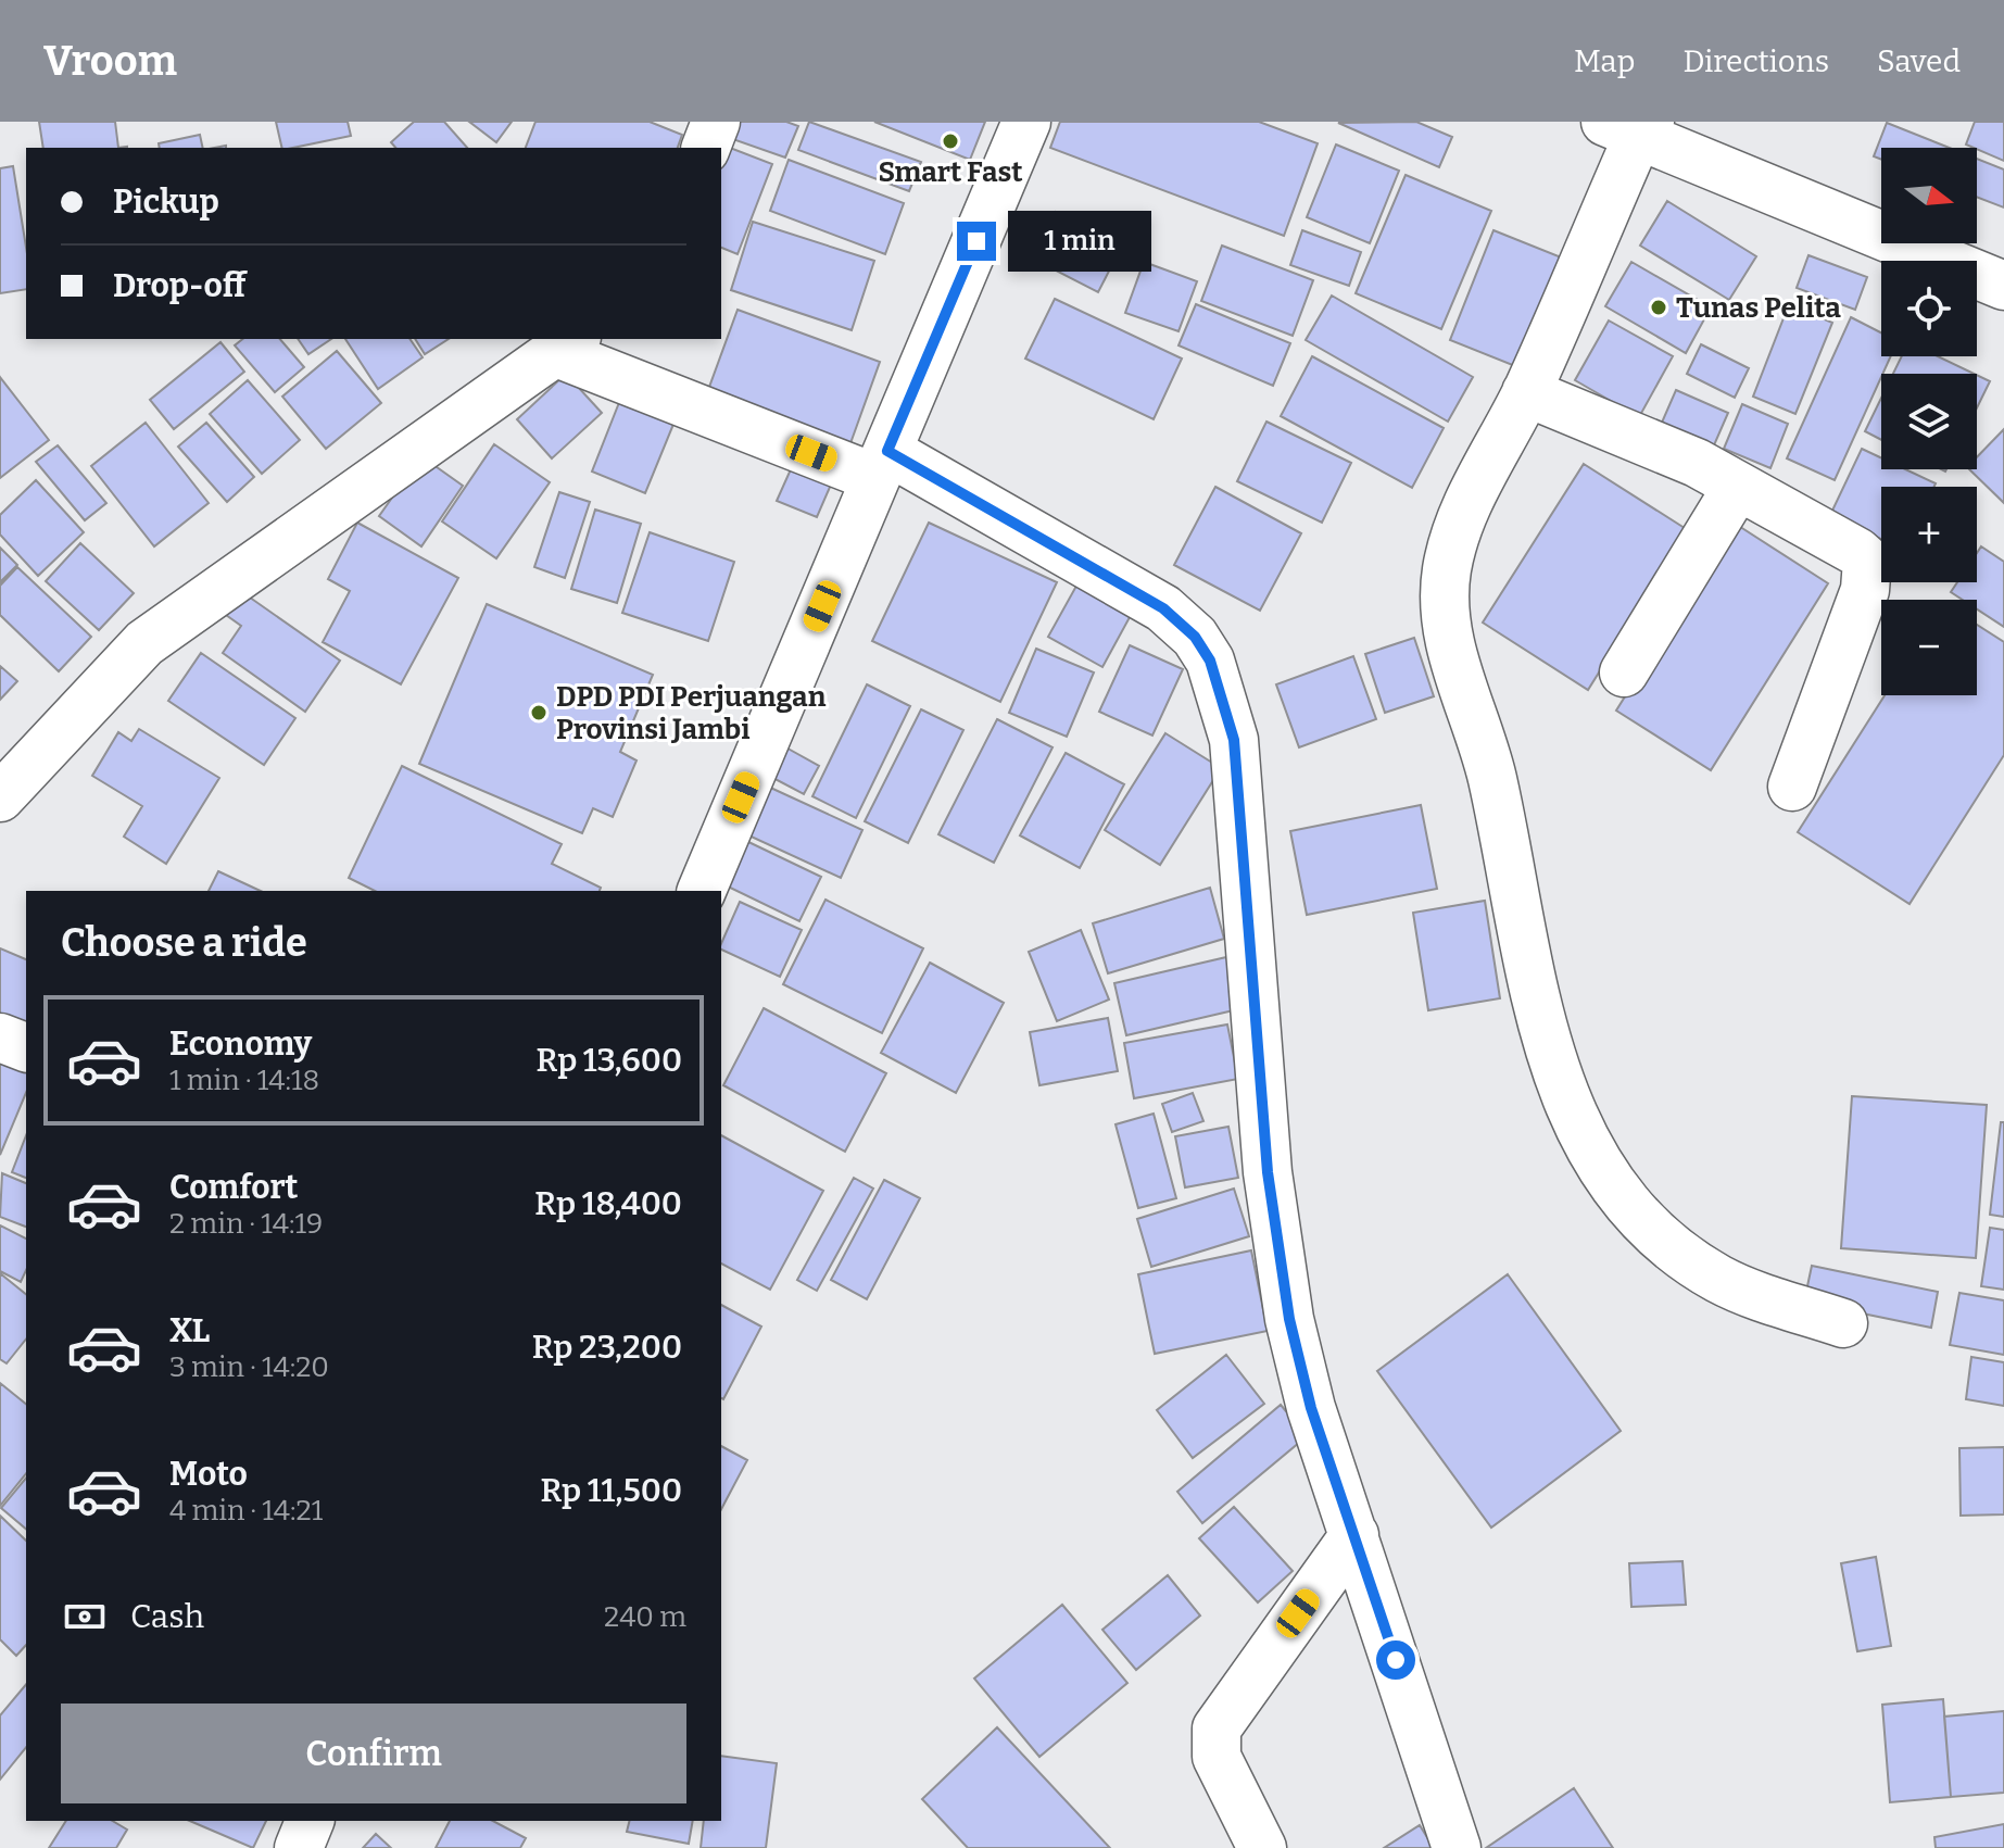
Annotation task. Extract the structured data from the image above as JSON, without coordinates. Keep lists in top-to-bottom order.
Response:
{
  "places": ["Smart Fast", "Tunas Pelita", "DPD PDI Perjuangan Provinsi Jambi"],
  "north": "right",
  "page": {
    "header": "Vroom",
    "nav": ["Map", "Directions", "Saved"],
    "map_buttons": ["+", "−"],
    "banner": ["Pickup", "Drop-off"],
    "bubble": "1 min",
    "heading": "Choose a ride",
    "list": [
      {
        "name": "Economy",
        "note": "1 min · 14:18",
        "value": "Rp 13,600"
      },
      {
        "name": "Comfort",
        "note": "2 min · 14:19",
        "value": "Rp 18,400"
      },
      {
        "name": "XL",
        "note": "3 min · 14:20",
        "value": "Rp 23,200"
      },
      {
        "name": "Moto",
        "note": "4 min · 14:21",
        "value": "Rp 11,500"
      }
    ],
    "pay": ["Cash", "240 m"],
    "buttons": "Confirm"
  }
}
